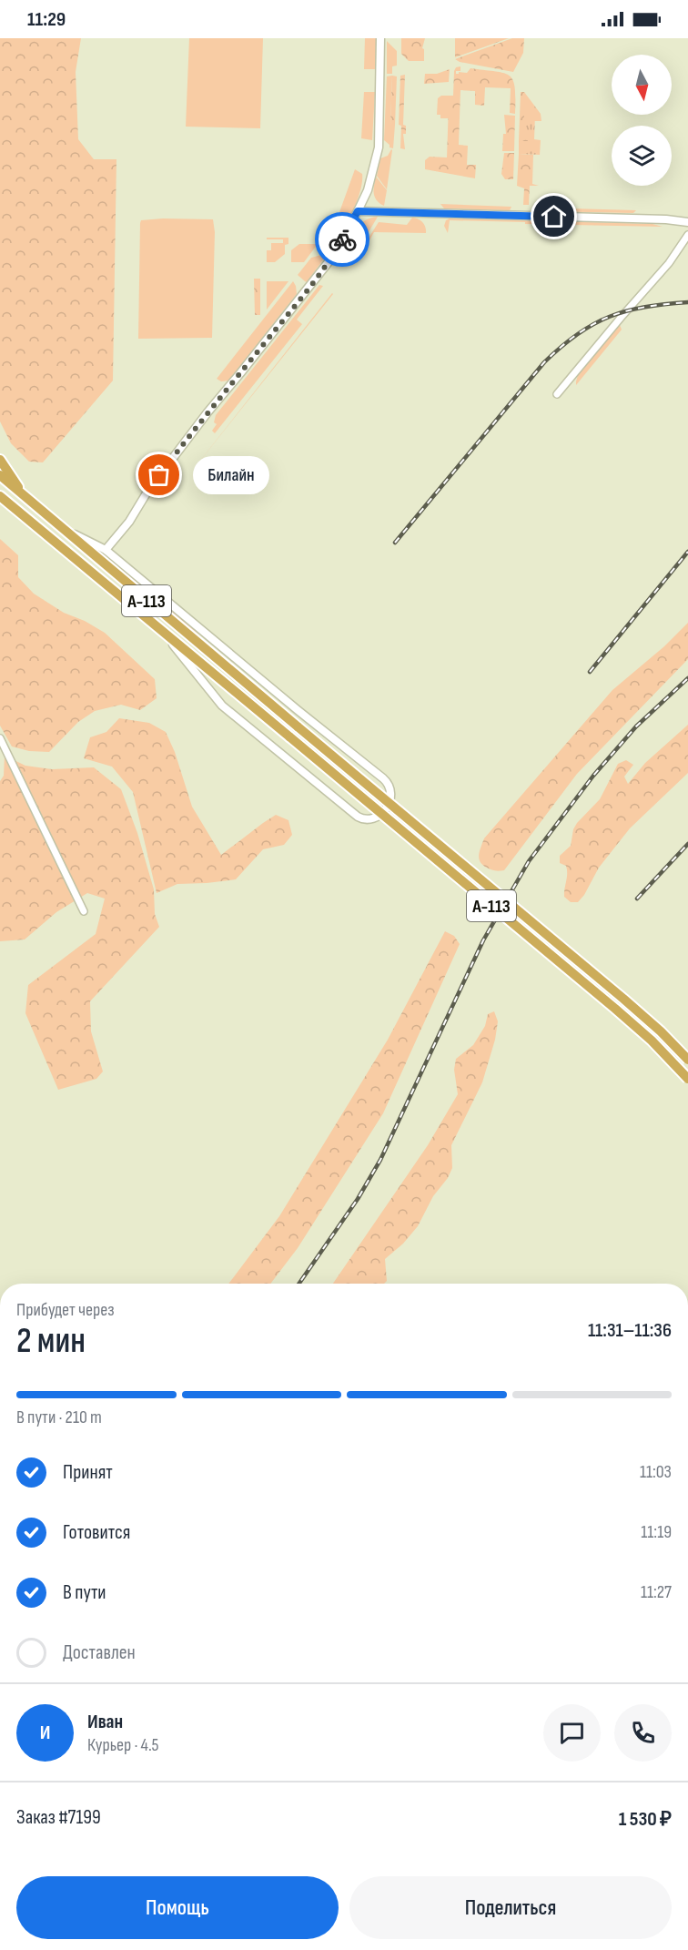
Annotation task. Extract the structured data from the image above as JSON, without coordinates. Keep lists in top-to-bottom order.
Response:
{
  "streets": {
    "highway": ["А-113"]
  },
  "places": ["Билайн"],
  "north": "bottom",
  "page": {
    "status": "11:29",
    "bubble": "Билайн",
    "heading": ["2 мин", "Прибудет через", "11:31–11:36"],
    "panel": [
      "Иван",
      "Курьер · 4.5",
      "Заказ #7199",
      "1 530 ₽"
    ],
    "bar": "В пути · 210 m",
    "list": [
      ["Принят", "11:03"],
      ["Готовится", "11:19"],
      ["В пути", "11:27"],
      "Доставлен"
    ],
    "round": "И",
    "buttons": ["Помощь", "Поделиться"]
  }
}
